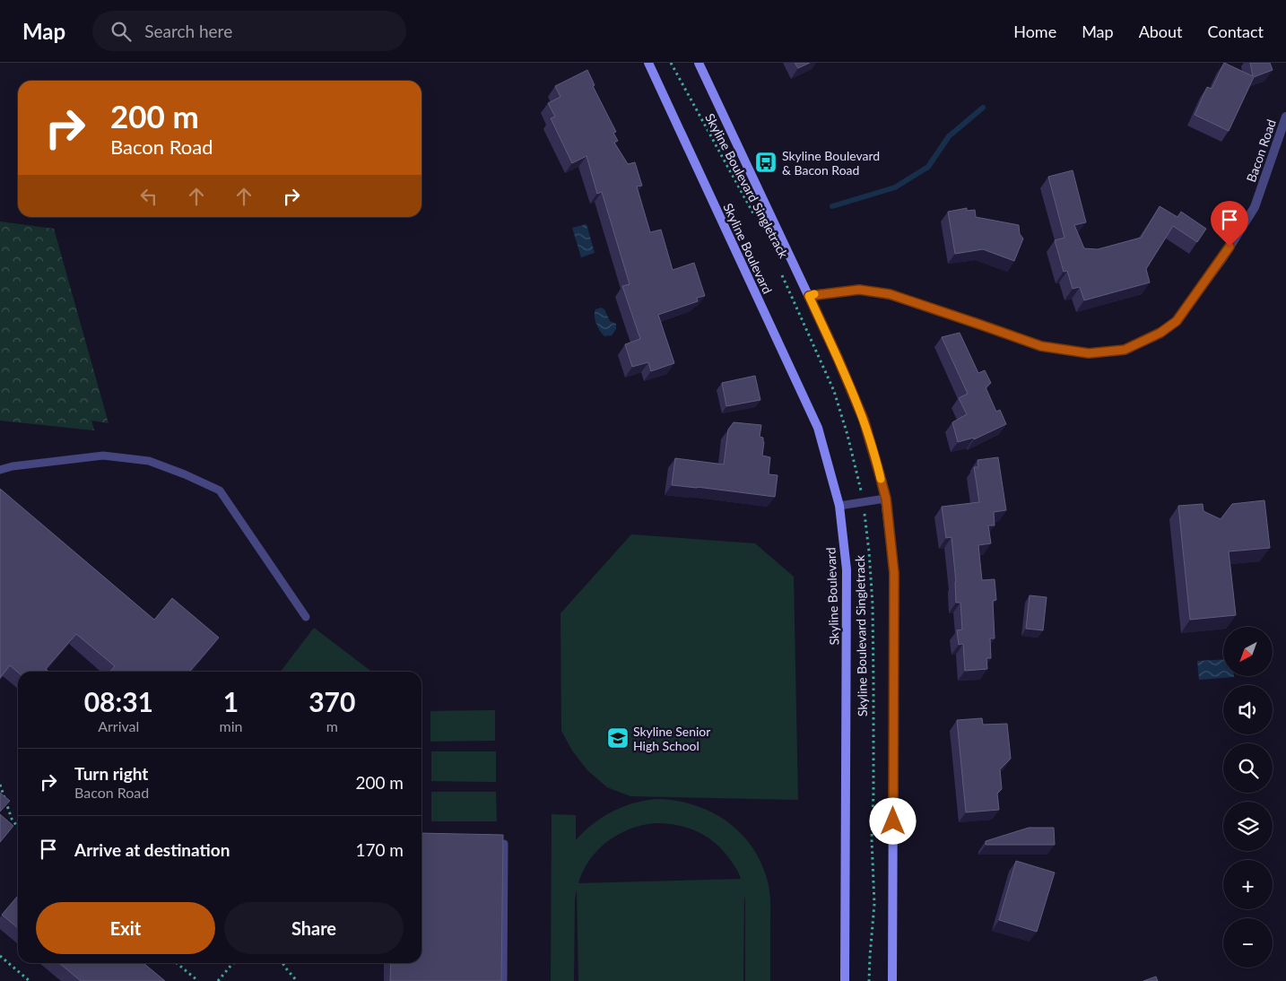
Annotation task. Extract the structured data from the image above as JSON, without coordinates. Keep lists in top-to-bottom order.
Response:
{
  "streets": {
    "main road": ["Skyline Boulevard"],
    "street": ["Bacon Road"],
    "path": ["Skyline Boulevard Singletrack"]
  },
  "places": {
    "bus stop": ["Skyline Boulevard & Bacon Road"],
    "school or university": ["Skyline Senior High School"]
  },
  "north": "bottom left",
  "page": {
    "header": "Map",
    "search": "Search here",
    "nav": [
      "Home",
      "Map",
      "About",
      "Contact"
    ],
    "turn": ["200 m", "Bacon Road"],
    "map_buttons": ["+", "−"],
    "eta": [
      "08:31",
      "Arrival",
      "1",
      "min",
      "370",
      "m"
    ],
    "list": [
      {
        "name": "Turn right",
        "note": "Bacon Road",
        "value": "200 m"
      },
      {
        "name": "Arrive at destination",
        "value": "170 m"
      }
    ],
    "buttons": ["Exit", "Share"]
  }
}
